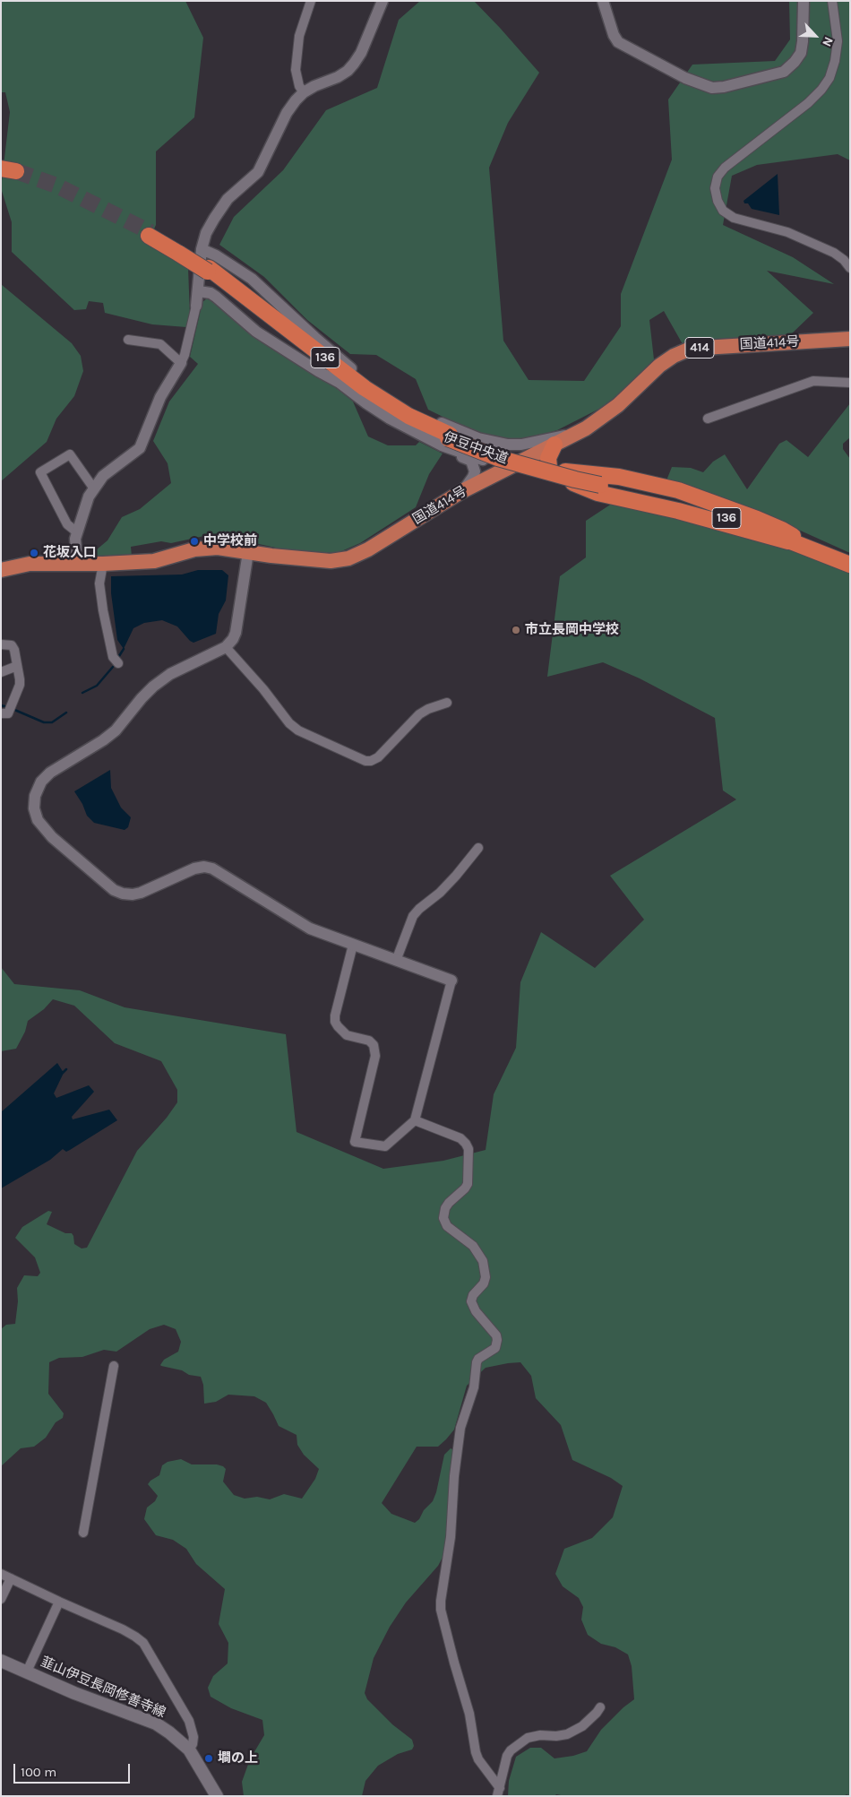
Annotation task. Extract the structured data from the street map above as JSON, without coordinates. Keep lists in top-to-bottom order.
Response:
{
  "streets": {
    "highway": [
      "国道414号",
      "414",
      "136",
      "伊豆中央道"
    ],
    "main road": ["韮山伊豆長岡修善寺線"]
  },
  "places": [
    "中学校前",
    "花坂入口",
    "市立長岡中学校",
    "墹の上"
  ],
  "scale_bar": "100 m",
  "north": "bottom right"
}
